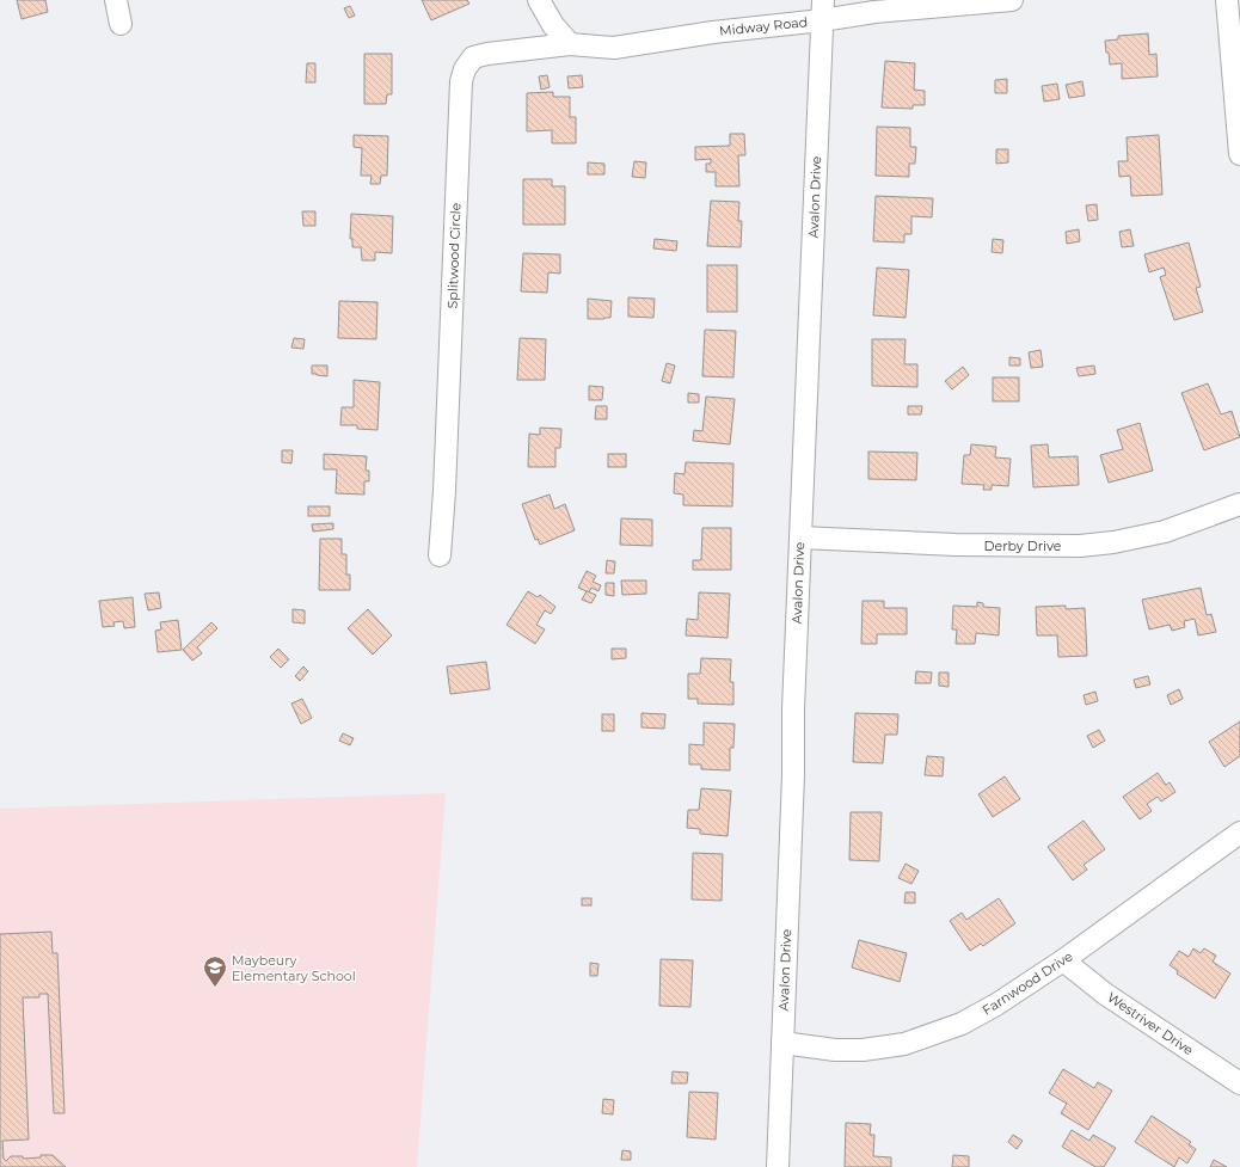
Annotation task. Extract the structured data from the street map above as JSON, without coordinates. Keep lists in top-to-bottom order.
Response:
{
  "streets": {
    "street": [
      "Midway Road",
      "Avalon Drive",
      "Splitwood Circle",
      "Derby Drive",
      "Farnwood Drive",
      "Westriver Drive"
    ]
  },
  "crossings": [
    ["Midway Road", "Avalon Drive"],
    ["Midway Road", "Splitwood Circle"],
    ["Avalon Drive", "Derby Drive"],
    ["Avalon Drive", "Farnwood Drive"],
    ["Farnwood Drive", "Westriver Drive"]
  ],
  "places": {
    "school or university": ["Maybeury Elementary School"]
  }
}
